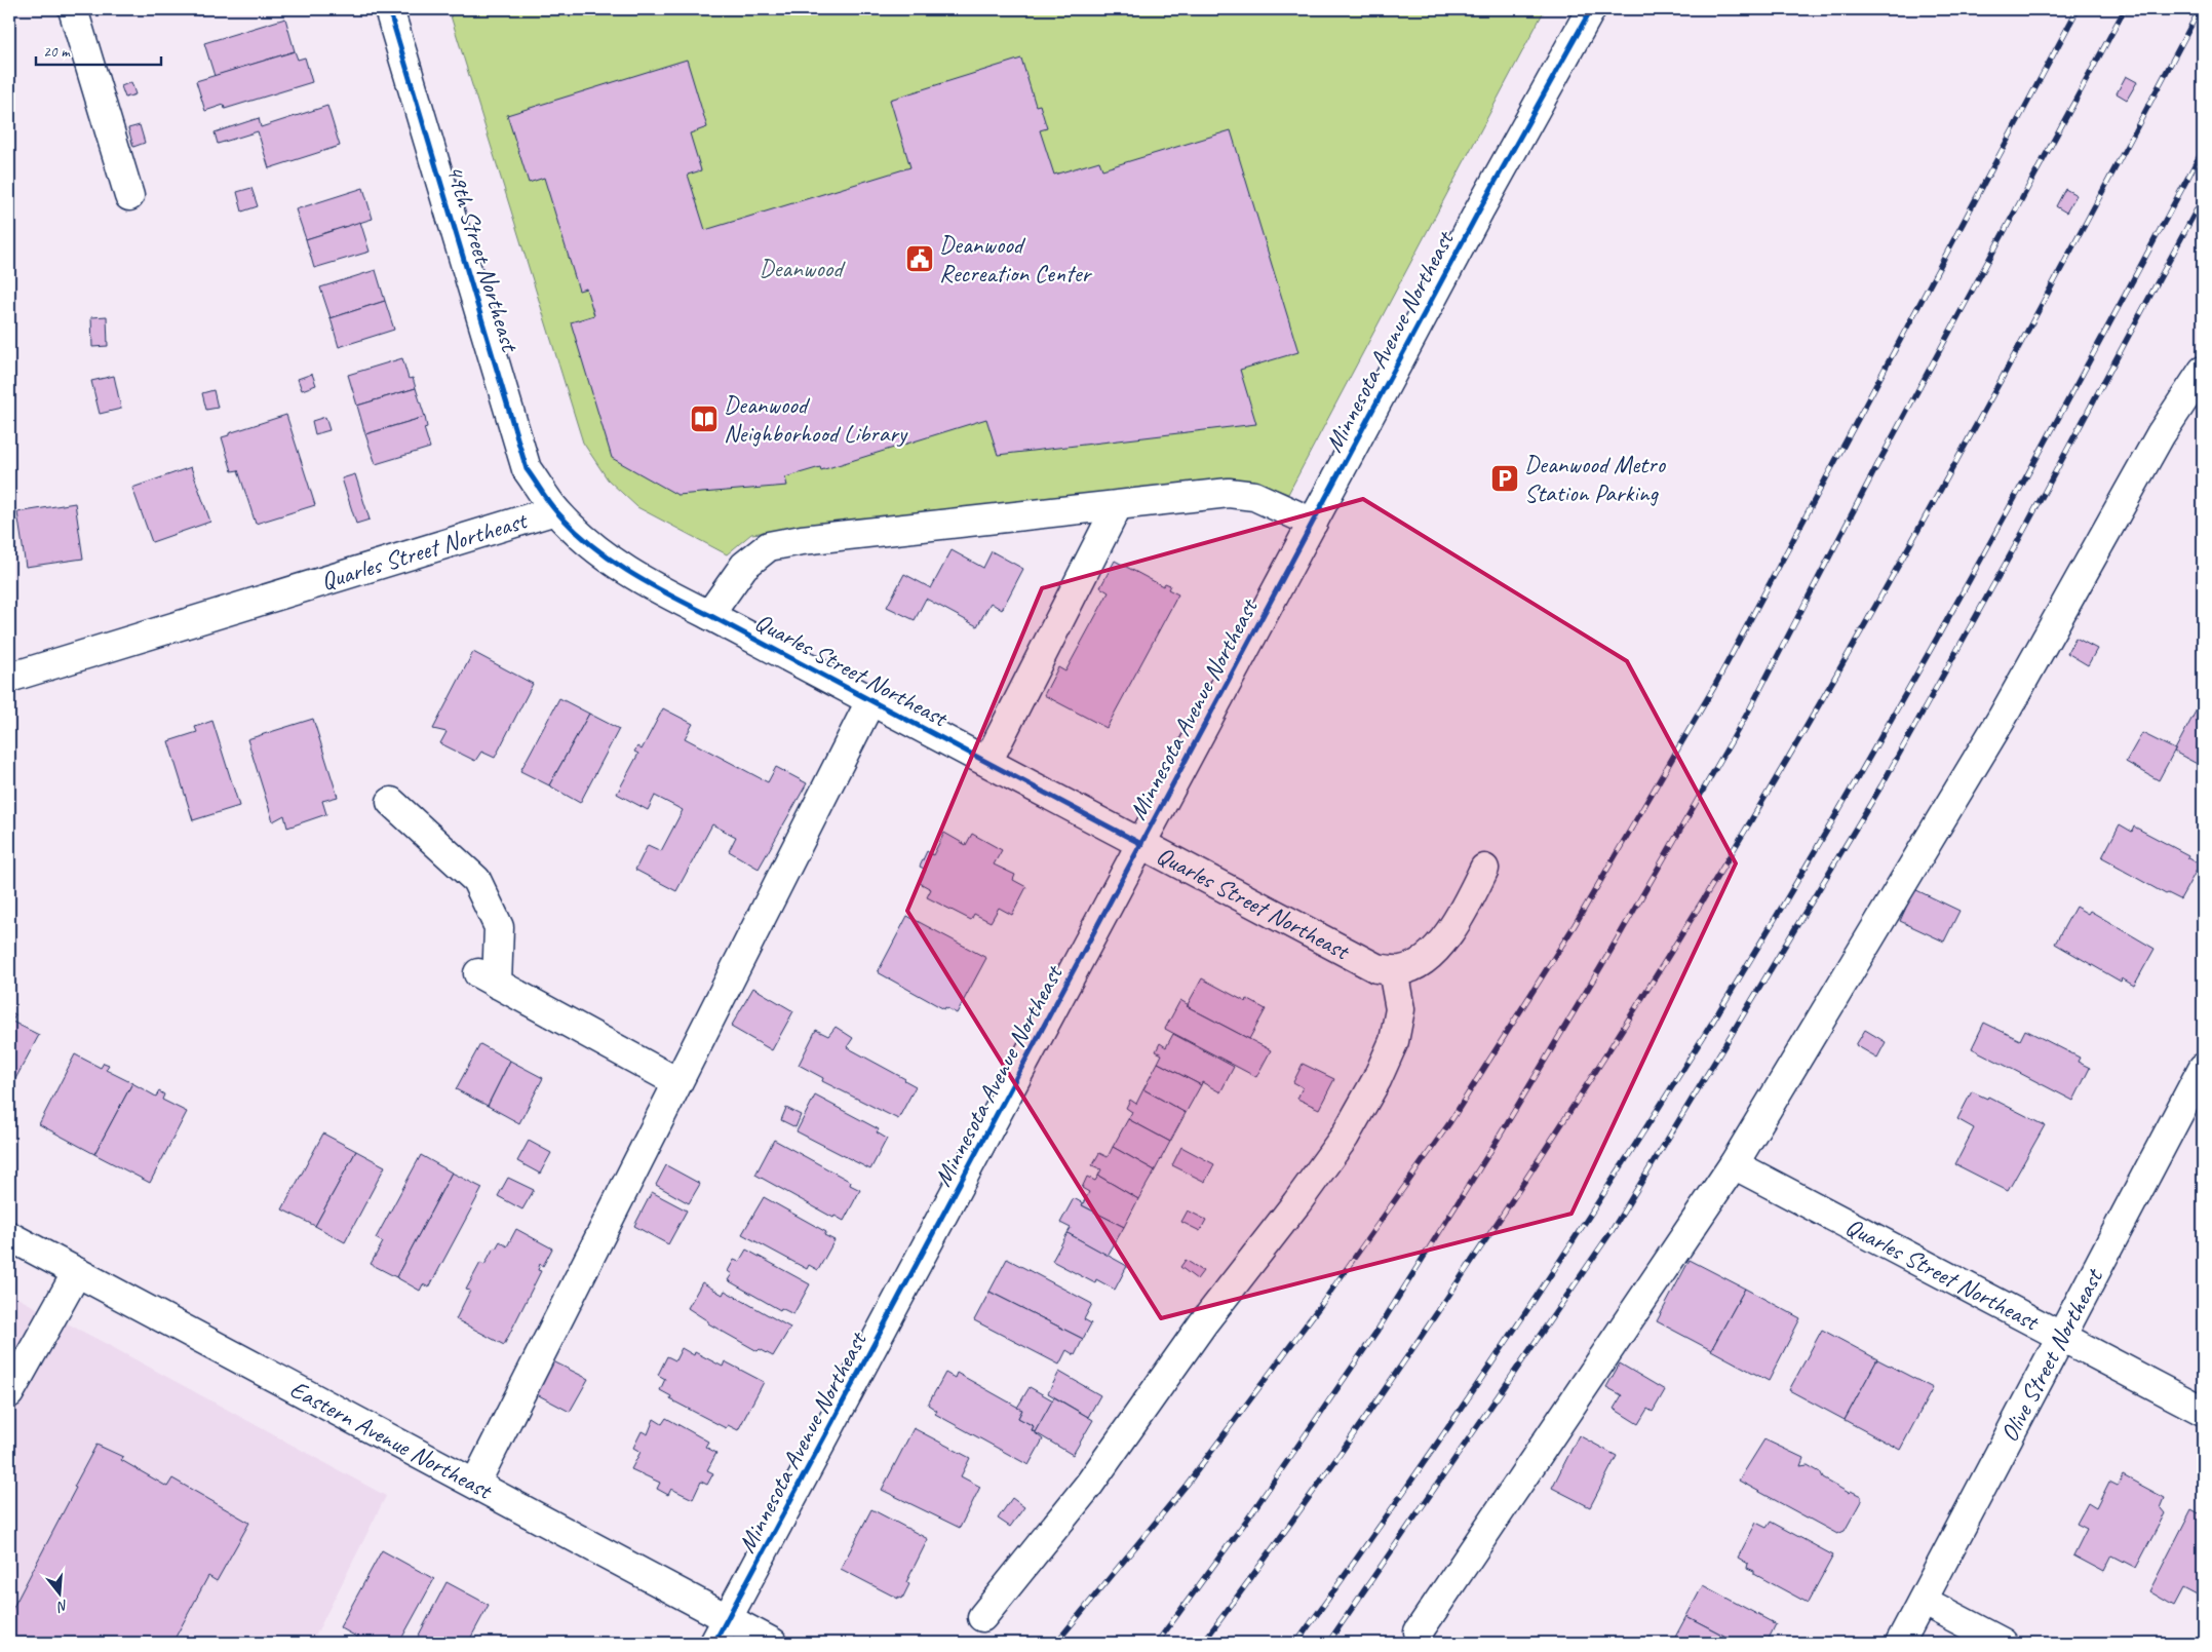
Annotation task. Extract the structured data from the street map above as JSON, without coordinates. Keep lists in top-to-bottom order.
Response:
{
  "streets": {
    "street": [
      "49th Street Northeast",
      "Minnesota Avenue Northeast",
      "Quarles Street Northeast",
      "Olive Street Northeast",
      "Eastern Avenue Northeast"
    ]
  },
  "crossings": [
    ["49th Street Northeast", "Quarles Street Northeast"],
    ["Minnesota Avenue Northeast", "Quarles Street Northeast"],
    ["Minnesota Avenue Northeast", "Eastern Avenue Northeast"],
    ["Quarles Street Northeast", "Olive Street Northeast"]
  ],
  "parks": ["Deanwood"],
  "places": {
    "public building": ["Deanwood Recreation Center"],
    "library": ["Deanwood Neighborhood Library"],
    "parking": ["Deanwood Metro Station Parking"]
  },
  "scale_bar": "20 m",
  "north": "bottom"
}
